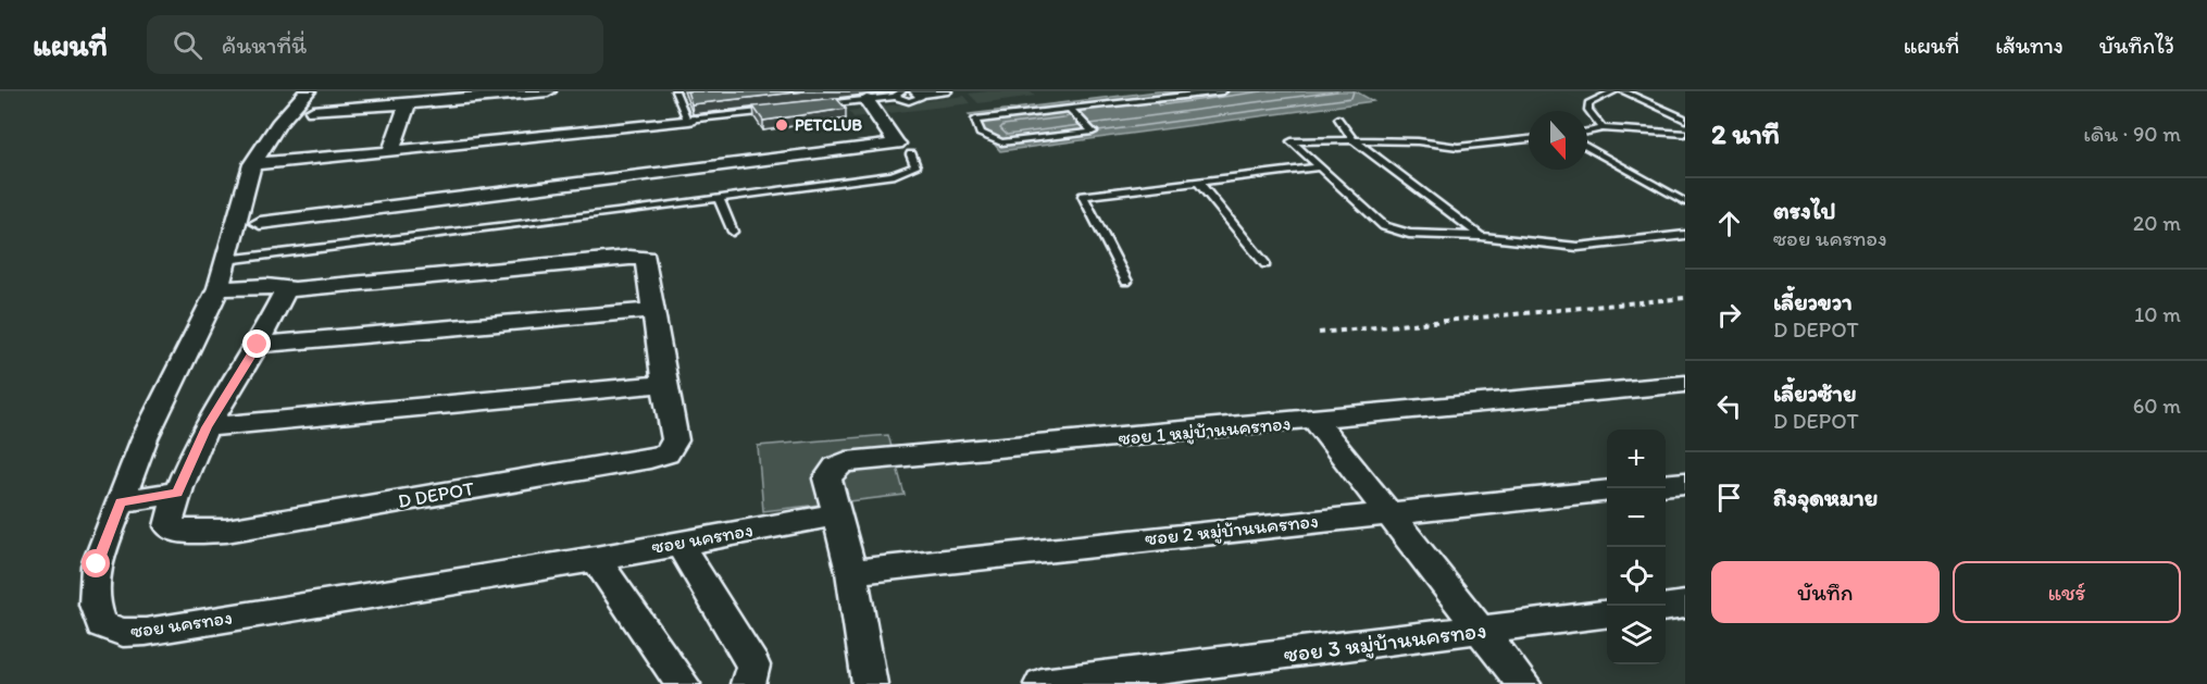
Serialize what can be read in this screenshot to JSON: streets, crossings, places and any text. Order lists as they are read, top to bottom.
{
  "streets": {
    "street": [
      "ซอย 1 หมู่บ้านนครทอง",
      "D DEPOT",
      "ซอย 2 หมู่บ้านนครทอง",
      "ซอย นครทอง",
      "ซอย 3 หมู่บ้านนครทอง"
    ]
  },
  "crossings": [
    ["ซอย 1 หมู่บ้านนครทอง", "ซอย 2 หมู่บ้านนครทอง"],
    ["ซอย 1 หมู่บ้านนครทอง", "ซอย นครทอง"],
    ["D DEPOT", "ซอย นครทอง"]
  ],
  "places": ["PETCLUB"],
  "north": "bottom",
  "page": {
    "header": "แผนที่",
    "search": "ค้นหาที่นี่",
    "nav": ["แผนที่", "เส้นทาง", "บันทึกไว้"],
    "heading": ["2 นาที", "เดิน · 90 m"],
    "list": [
      ["ตรงไป", "ซอย นครทอง", "20 m"],
      ["เลี้ยวขวา", "D DEPOT", "10 m"],
      ["เลี้ยวซ้าย", "D DEPOT", "60 m"],
      "ถึงจุดหมาย"
    ],
    "map_buttons": ["+", "−"],
    "buttons": ["บันทึก", "แชร์"]
  }
}
